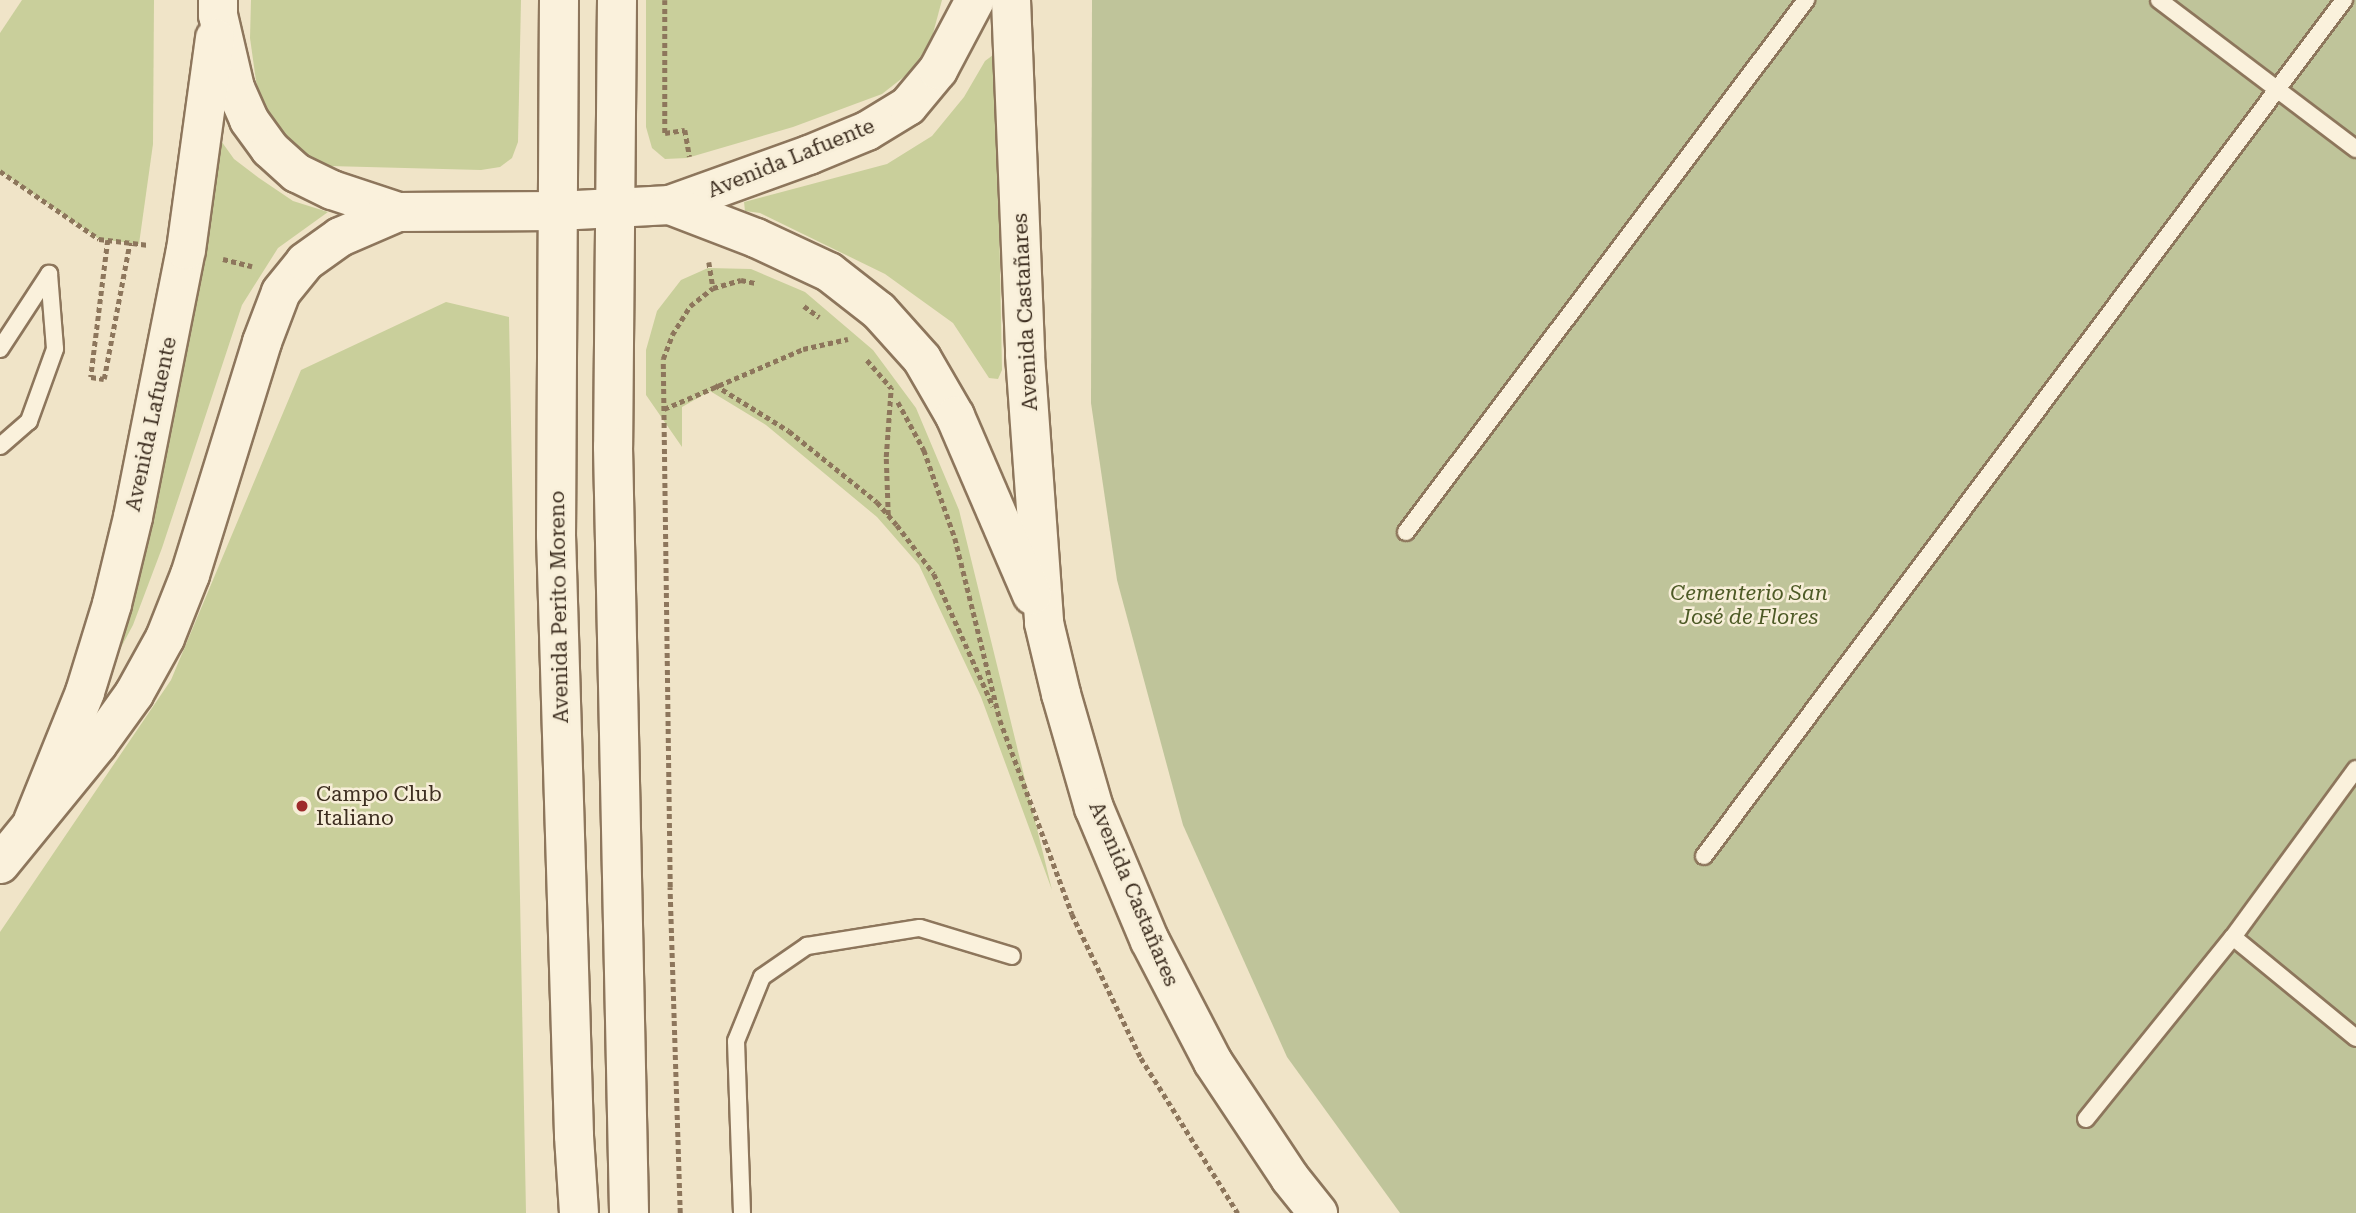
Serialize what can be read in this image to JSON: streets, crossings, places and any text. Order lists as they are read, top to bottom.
{
  "streets": {
    "main road": ["Avenida Lafuente", "Avenida Castañares", "Avenida Perito Moreno"]
  },
  "crossings": [
    ["Avenida Lafuente", "Avenida Castañares"]
  ],
  "parks": ["Cementerio San José de Flores"],
  "places": ["Campo Club Italiano"]
}
